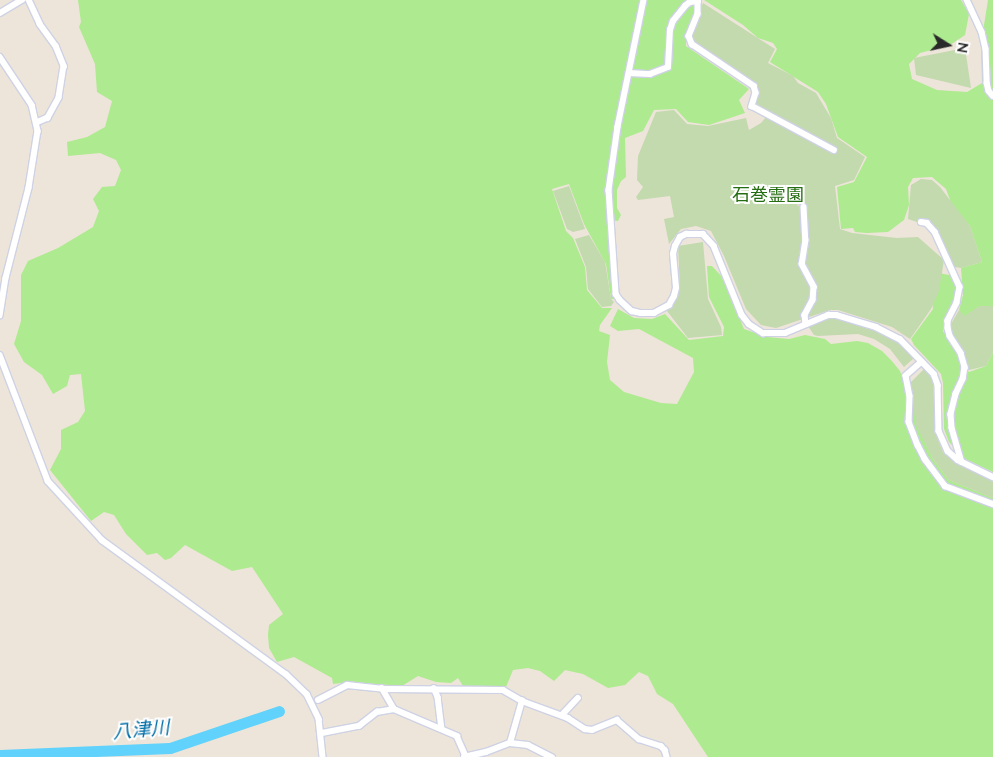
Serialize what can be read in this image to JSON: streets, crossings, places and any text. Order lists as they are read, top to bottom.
{
  "water": ["八津川"],
  "parks": ["石巻霊園"],
  "north": "right"
}
